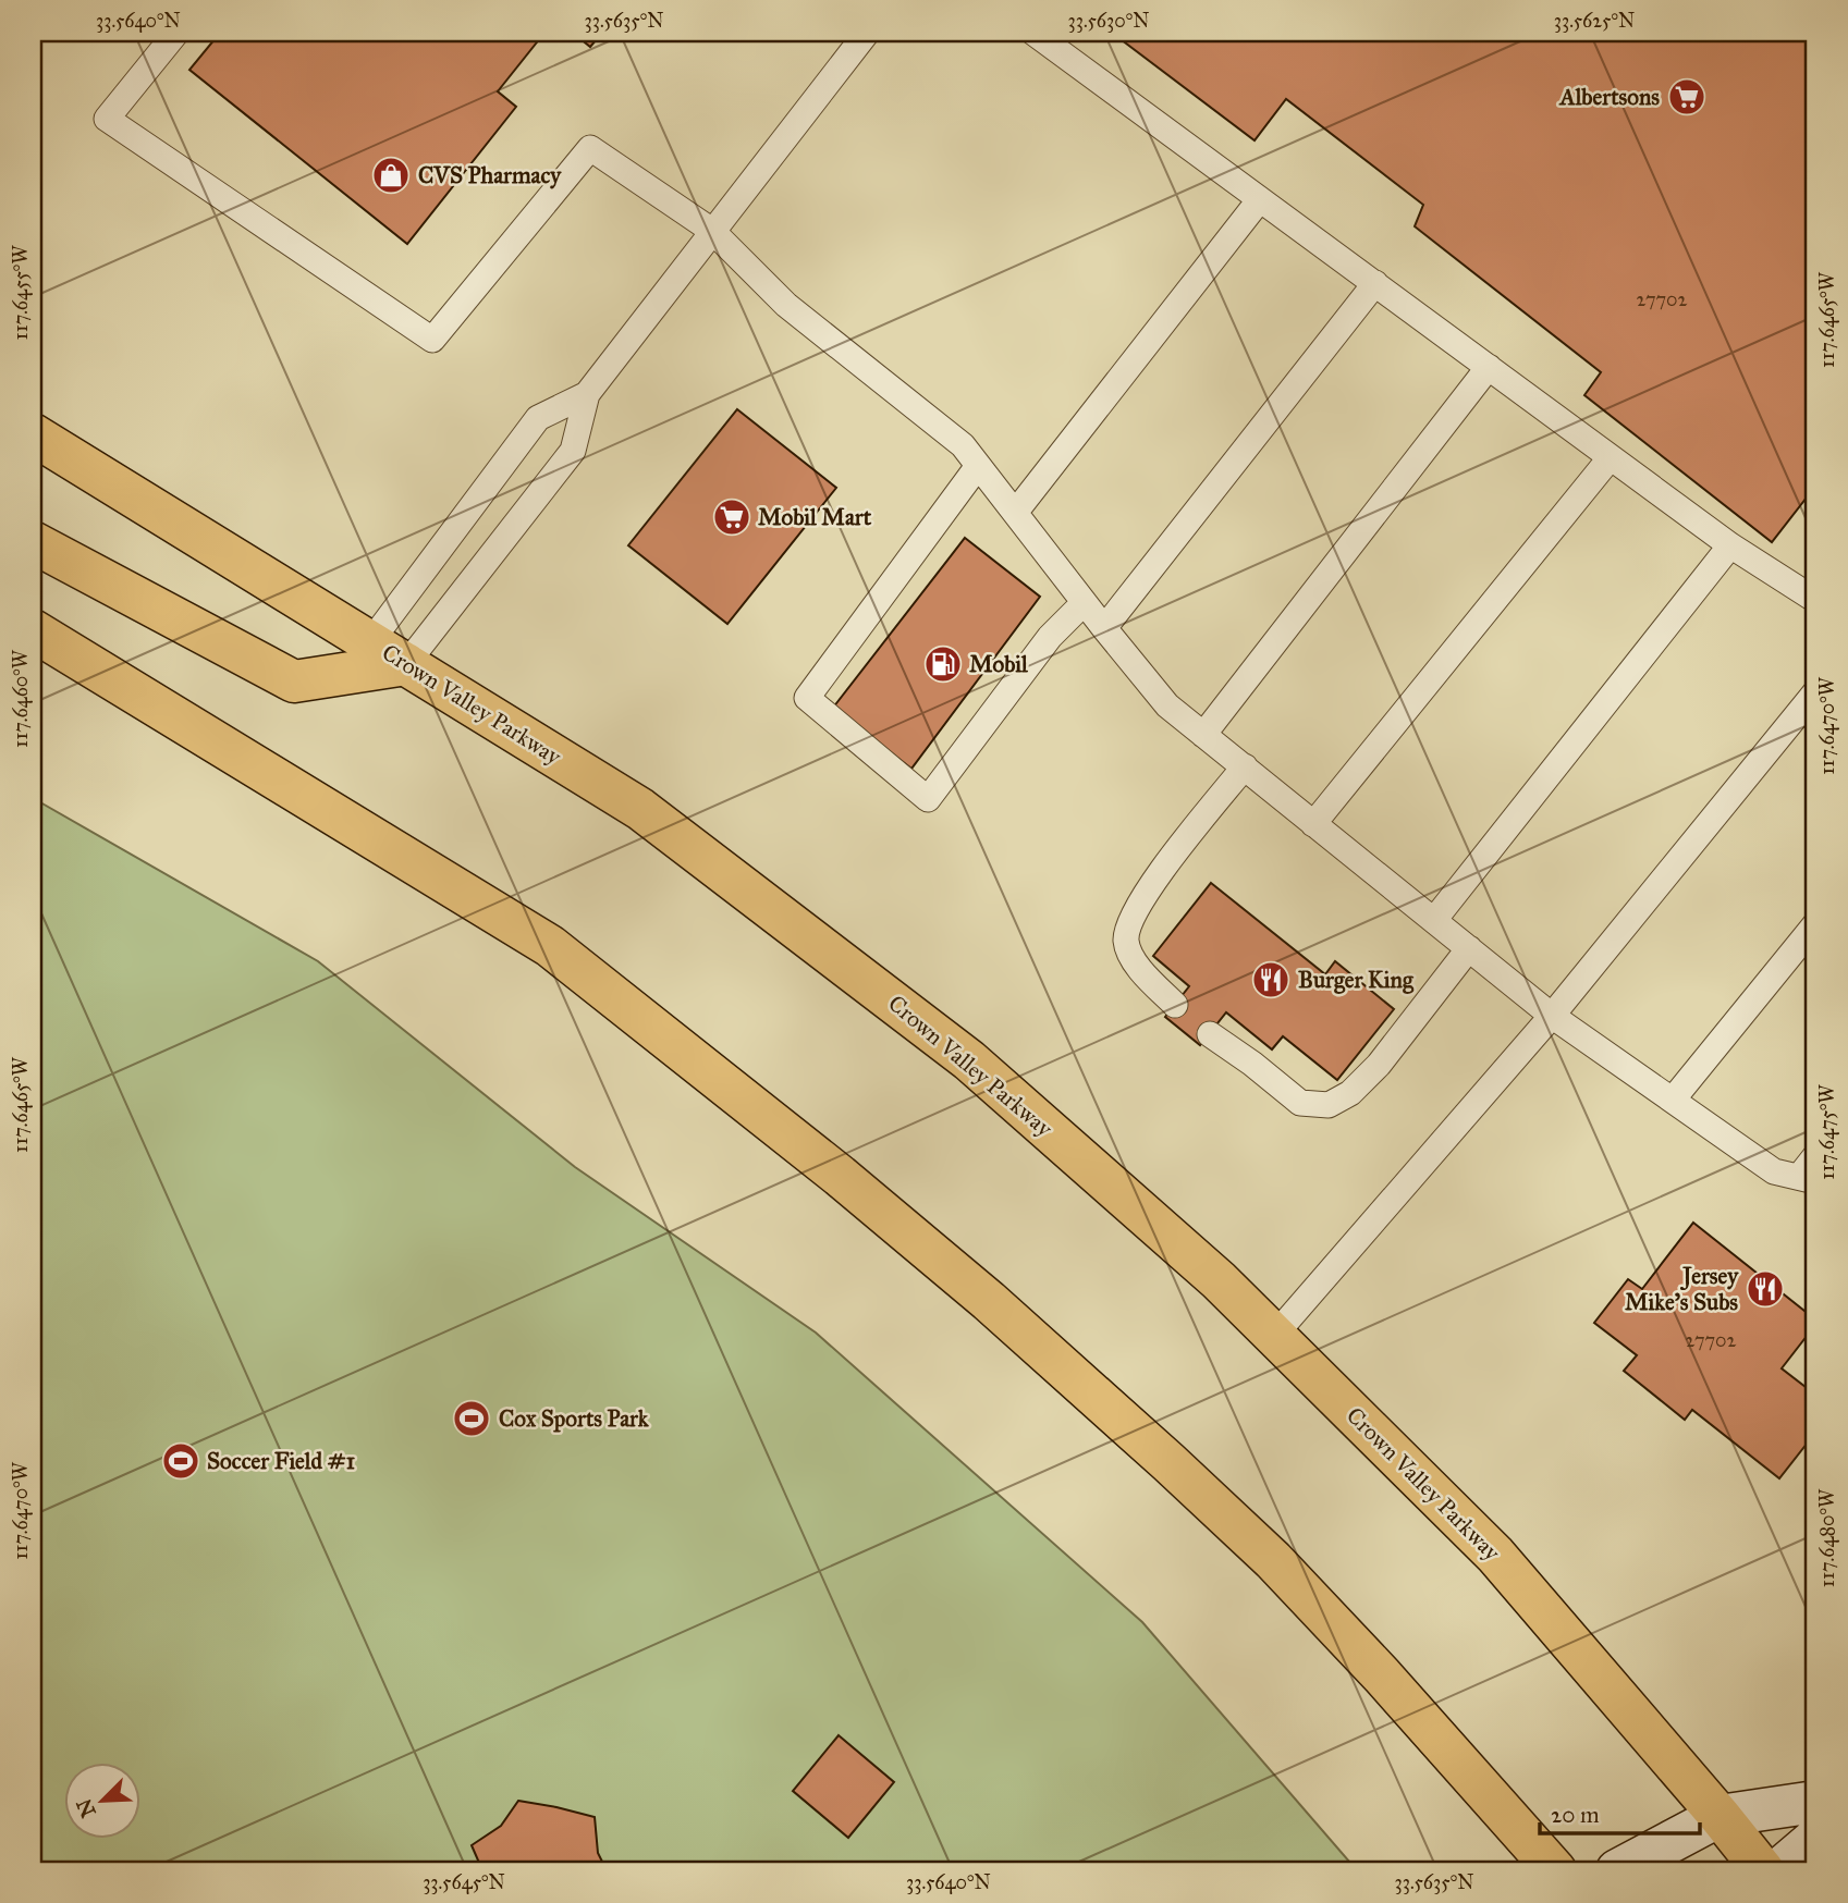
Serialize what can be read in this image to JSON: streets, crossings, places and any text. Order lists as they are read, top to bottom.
{
  "streets": {
    "main road": ["Crown Valley Parkway"]
  },
  "places": {
    "supermarket": ["Albertsons", "Mobil Mart"],
    "shop": ["CVS Pharmacy"],
    "fuel station": ["Mobil"],
    "restaurant": ["Burger King", "Jersey Mike's Subs"],
    "sports": ["Cox Sports Park", "Soccer Field #1"]
  },
  "house_numbers": ["27702", "27702"],
  "scale_bar": "20 m",
  "north": "bottom left",
  "coordinates": [
    "33.5640°N",
    "33.5635°N",
    "33.5630°N",
    "33.5625°N",
    "117.6455°W",
    "117.6465°W",
    "117.6460°W",
    "117.6470°W",
    "117.6475°W",
    "117.6480°W",
    "33.5645°N"
  ]
}
